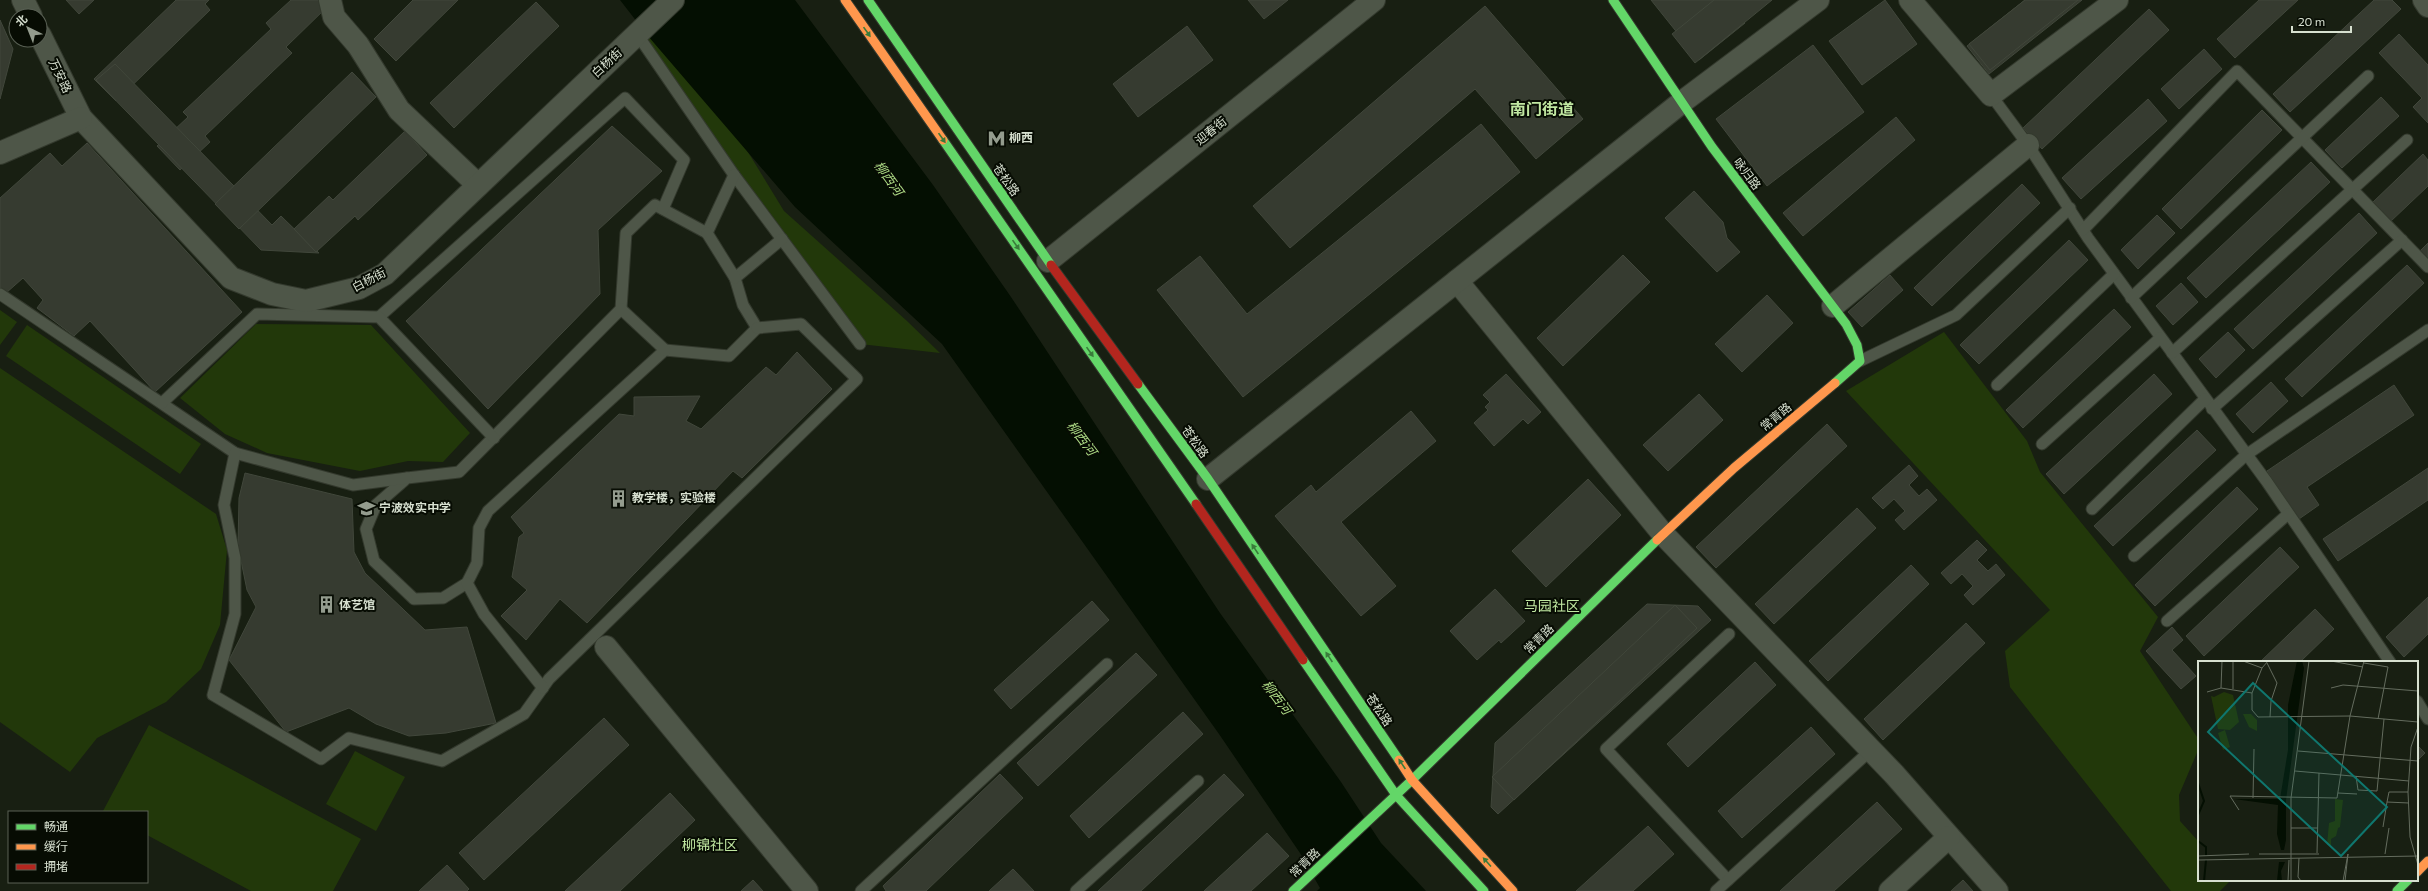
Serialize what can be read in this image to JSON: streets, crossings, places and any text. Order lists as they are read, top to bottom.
{
  "streets": {
    "main road": ["咏归路", "苍松路", "常青路"],
    "street": ["白杨街", "万安路", "迎春街"]
  },
  "crossings": [
    ["白杨街", "万安路"],
    ["迎春街", "苍松路"],
    ["咏归路", "常青路"],
    ["苍松路", "常青路"]
  ],
  "districts": ["南门街道", "马园社区", "柳锦社区"],
  "water": ["柳西河"],
  "places": {
    "metro station": ["柳西"],
    "building": ["教学楼，实验楼", "体艺馆"],
    "school or university": ["宁波效实中学"]
  },
  "legend": ["畅通", "缓行", "拥堵"],
  "scale_bar": "20 m",
  "north": "top left"
}
